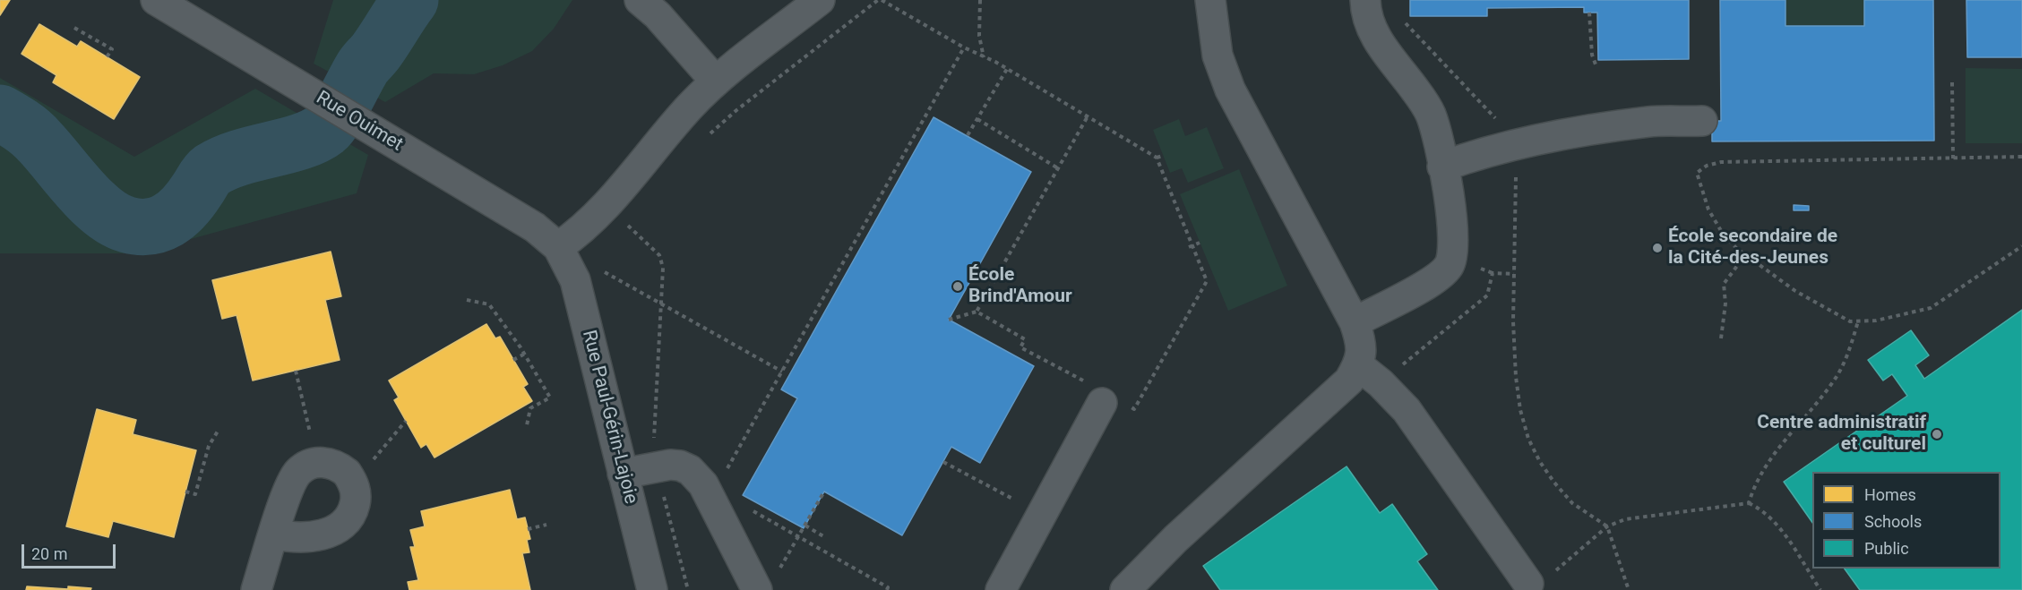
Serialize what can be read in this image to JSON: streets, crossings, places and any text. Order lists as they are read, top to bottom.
{
  "streets": {
    "street": ["Rue Ouimet", "Rue Paul-Gérin-Lajoie"]
  },
  "crossings": [
    ["Rue Ouimet", "Rue Paul-Gérin-Lajoie"]
  ],
  "places": ["École secondaire de la Cité-des-Jeunes", "École Brind'Amour", "Centre administratif et culturel"],
  "legend": ["Homes", "Schools", "Public"],
  "scale_bar": "20 m"
}
